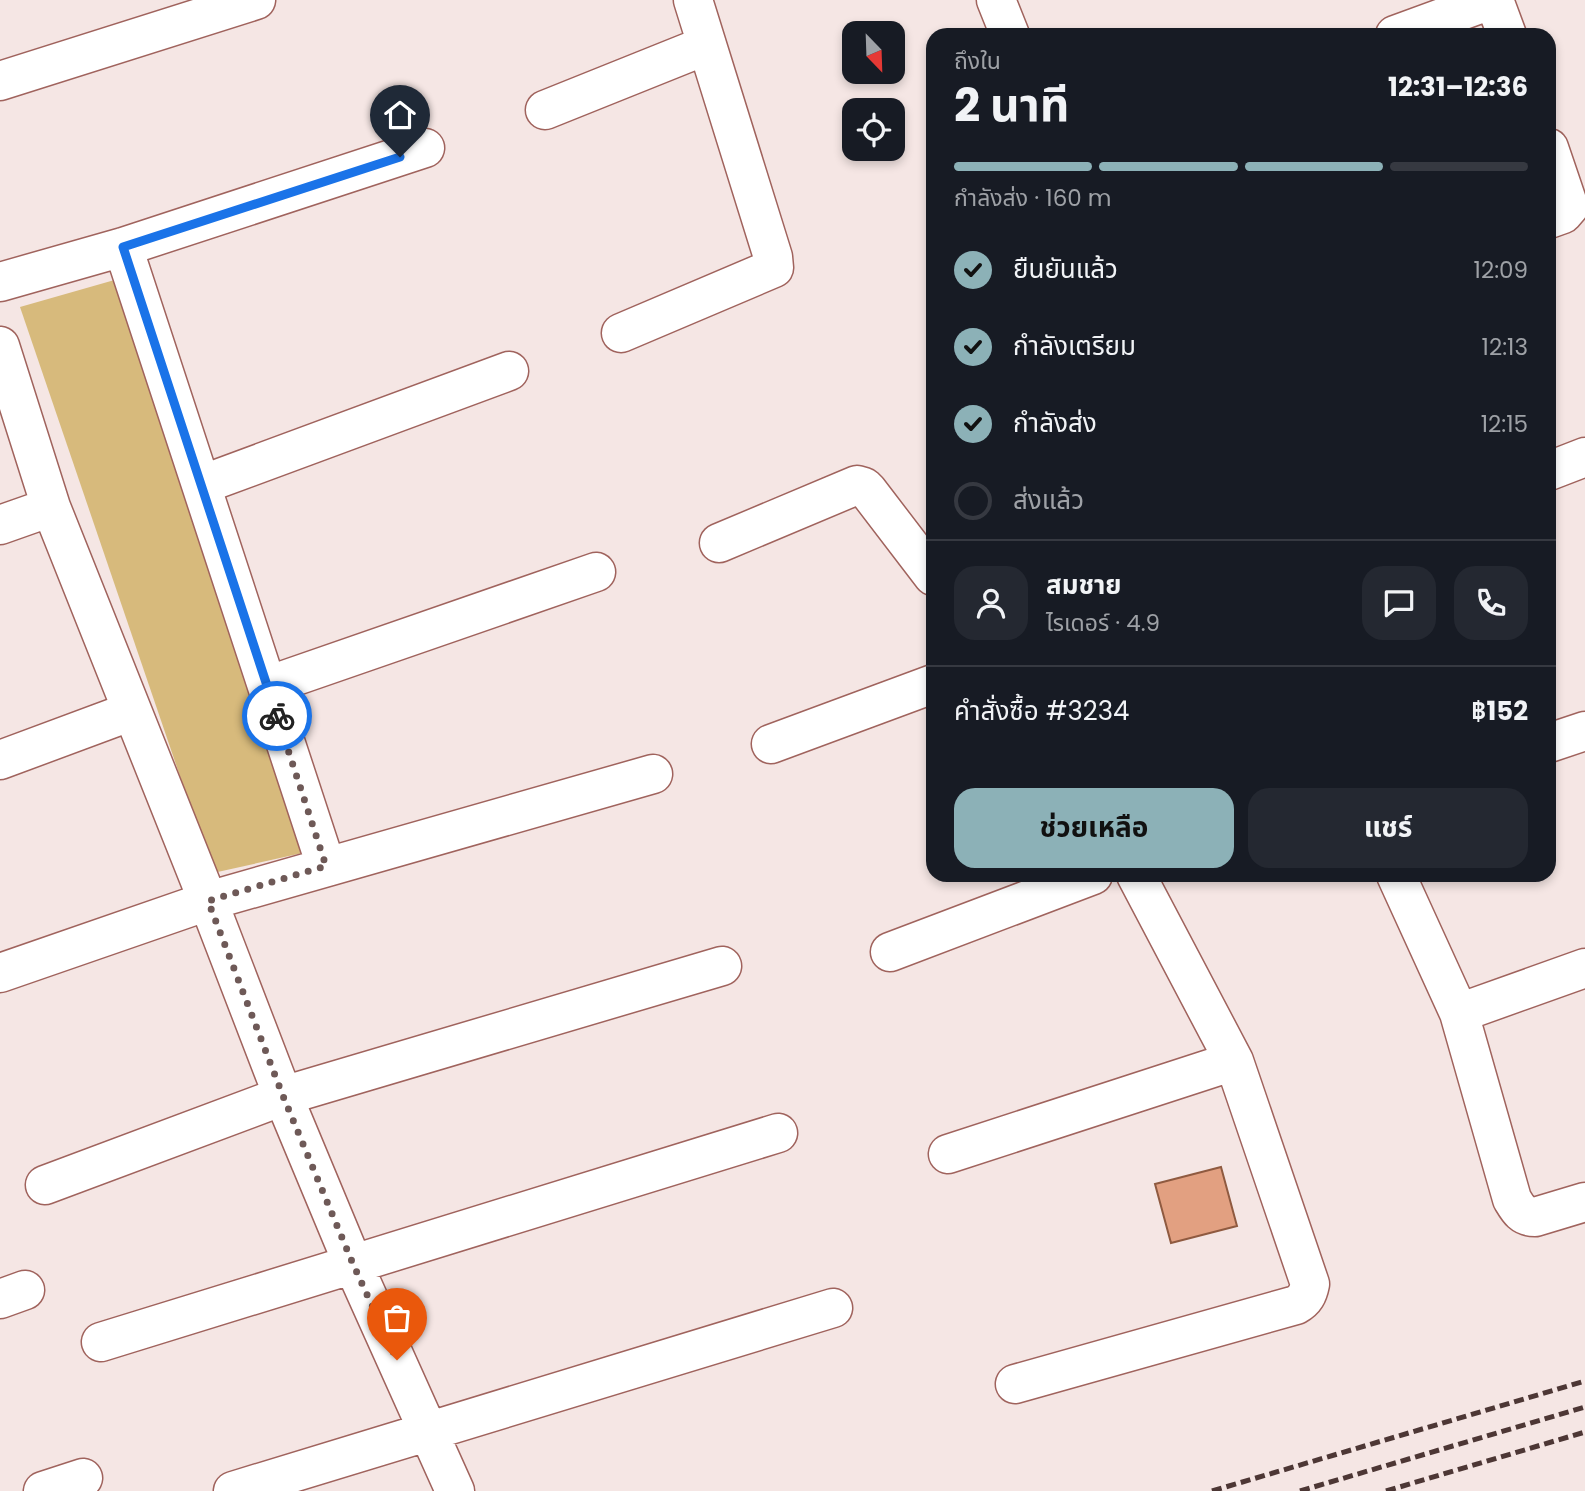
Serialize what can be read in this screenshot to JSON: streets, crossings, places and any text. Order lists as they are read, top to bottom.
{
  "north": "bottom right",
  "page": {
    "heading": ["2 นาที", "ถึงใน", "12:31–12:36"],
    "panel": [
      "สมชาย",
      "ไรเดอร์ · 4.9",
      "คำสั่งซื้อ #3234",
      "฿152"
    ],
    "bar": "กำลังส่ง · 160 m",
    "list": [
      ["ยืนยันแล้ว", "12:09"],
      ["กำลังเตรียม", "12:13"],
      ["กำลังส่ง", "12:15"],
      "ส่งแล้ว"
    ],
    "buttons": ["ช่วยเหลือ", "แชร์"]
  }
}
